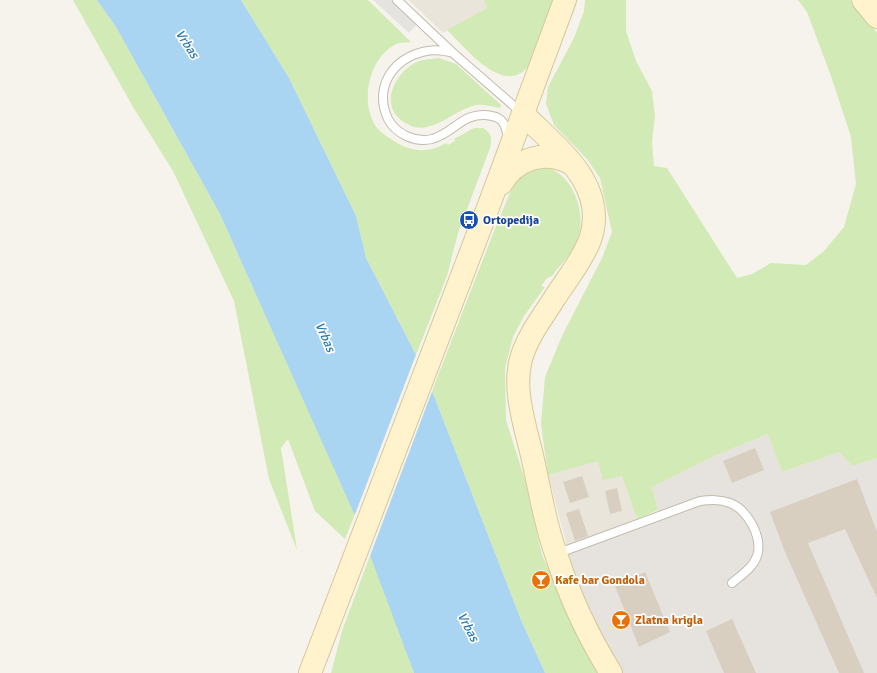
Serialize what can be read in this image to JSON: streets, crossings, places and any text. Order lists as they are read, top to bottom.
{
  "water": ["Vrbas"],
  "places": {
    "bus stop": ["Ortopedija"],
    "bar": ["Kafe bar Gondola", "Zlatna krigla"]
  }
}
